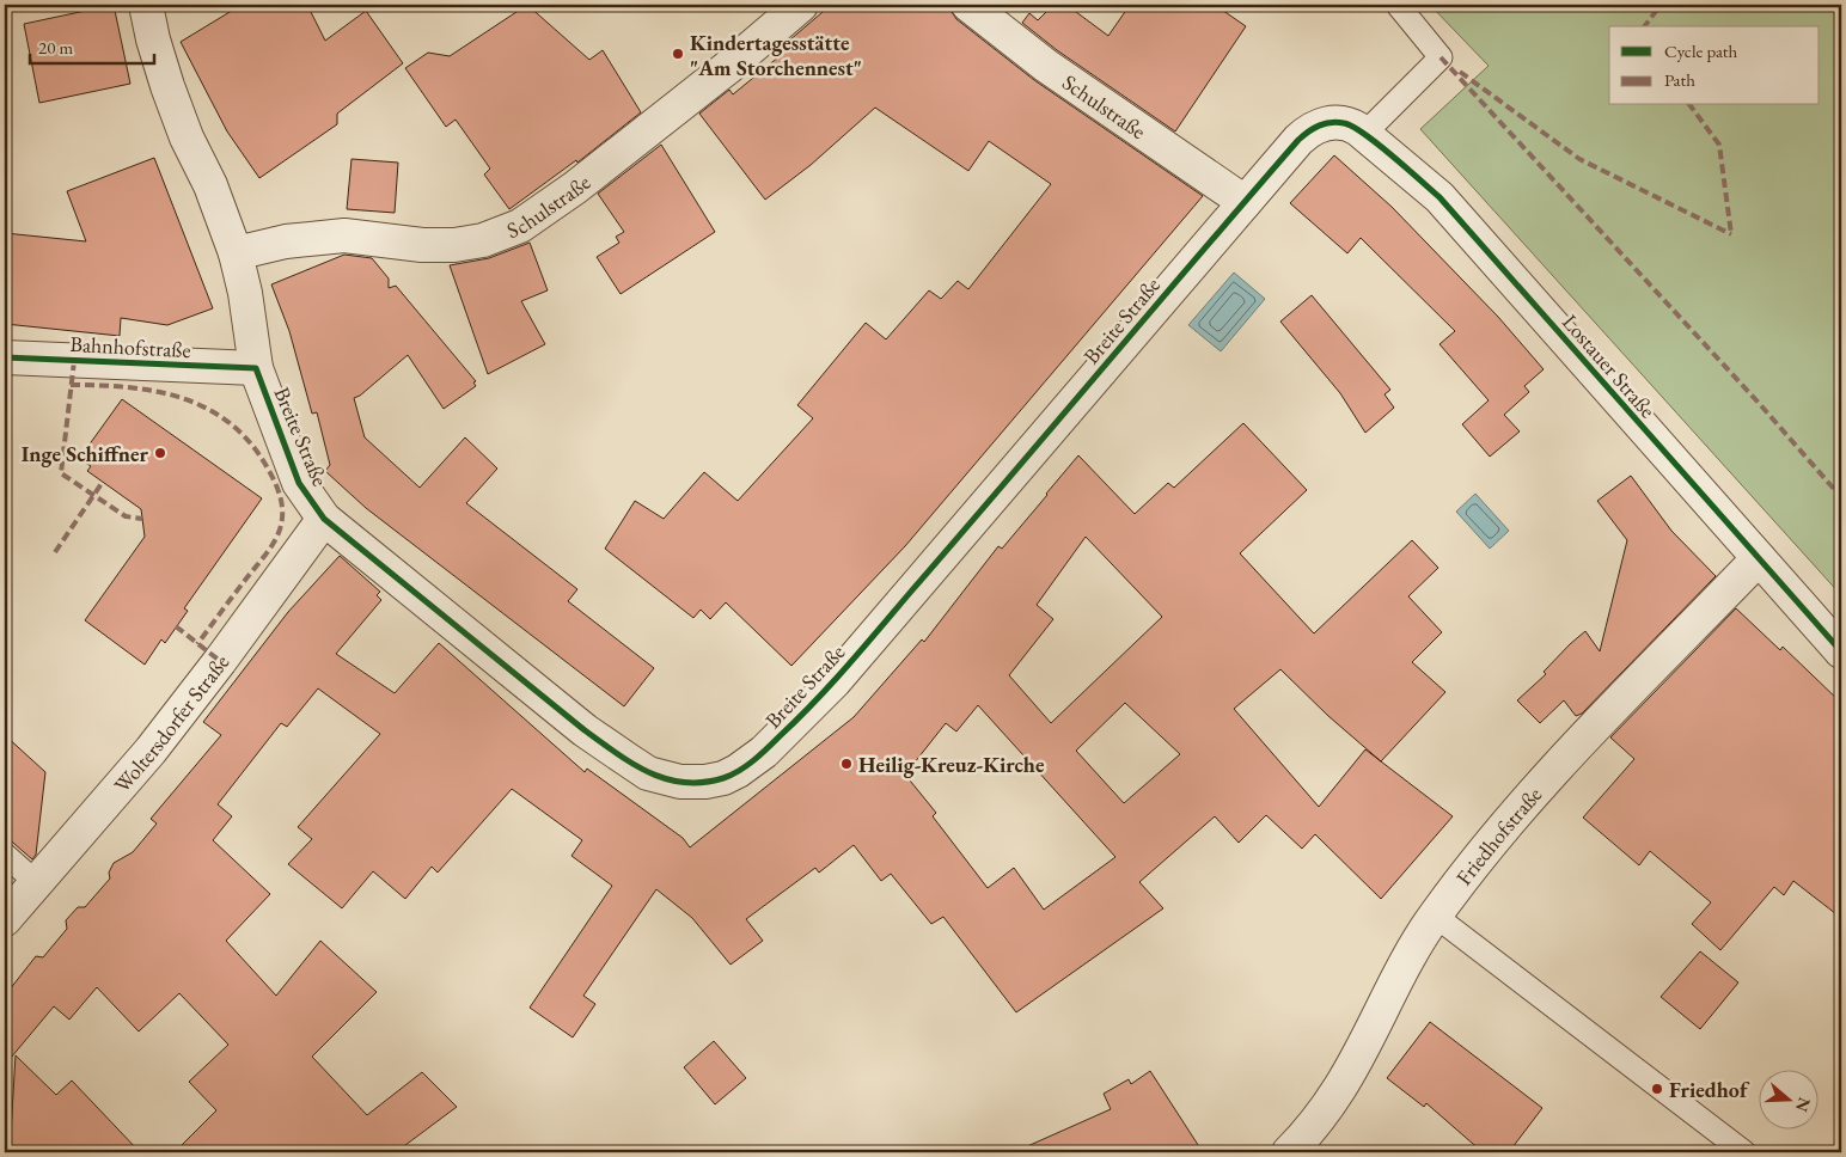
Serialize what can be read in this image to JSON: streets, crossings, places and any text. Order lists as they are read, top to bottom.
{
  "streets": {
    "street": [
      "Schulstraße",
      "Breite Straße",
      "Bahnhofstraße",
      "Lostauer Straße",
      "Woltersdorfer Straße",
      "Friedhofstraße"
    ]
  },
  "crossings": [
    ["Schulstraße", "Breite Straße"],
    ["Breite Straße", "Bahnhofstraße"],
    ["Breite Straße", "Lostauer Straße"],
    ["Breite Straße", "Woltersdorfer Straße"],
    ["Lostauer Straße", "Friedhofstraße"]
  ],
  "places": [
    "Kindertagesstätte \"Am Storchennest\"",
    "Inge Schiffner",
    "Heilig-Kreuz-Kirche",
    "Friedhof"
  ],
  "legend": ["Cycle path", "Path"],
  "scale_bar": "20 m",
  "north": "right"
}
